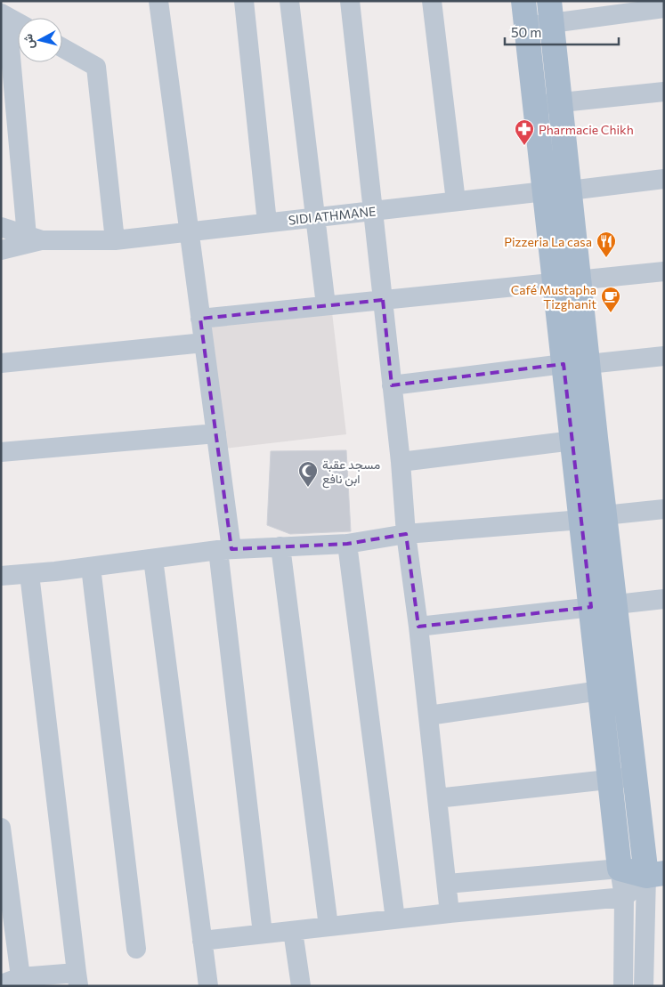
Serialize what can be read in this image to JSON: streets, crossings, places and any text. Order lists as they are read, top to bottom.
{
  "streets": {
    "street": ["SIDI ATHMANE"]
  },
  "places": {
    "pharmacy": ["Pharmacie Chikh"],
    "restaurant": ["Pizzeria La casa"],
    "cafe": ["Café Mustapha Tizghanit"],
    "mosque": ["مسجد عقبة ابن نافع"]
  },
  "scale_bar": "50 m",
  "north": "left"
}
